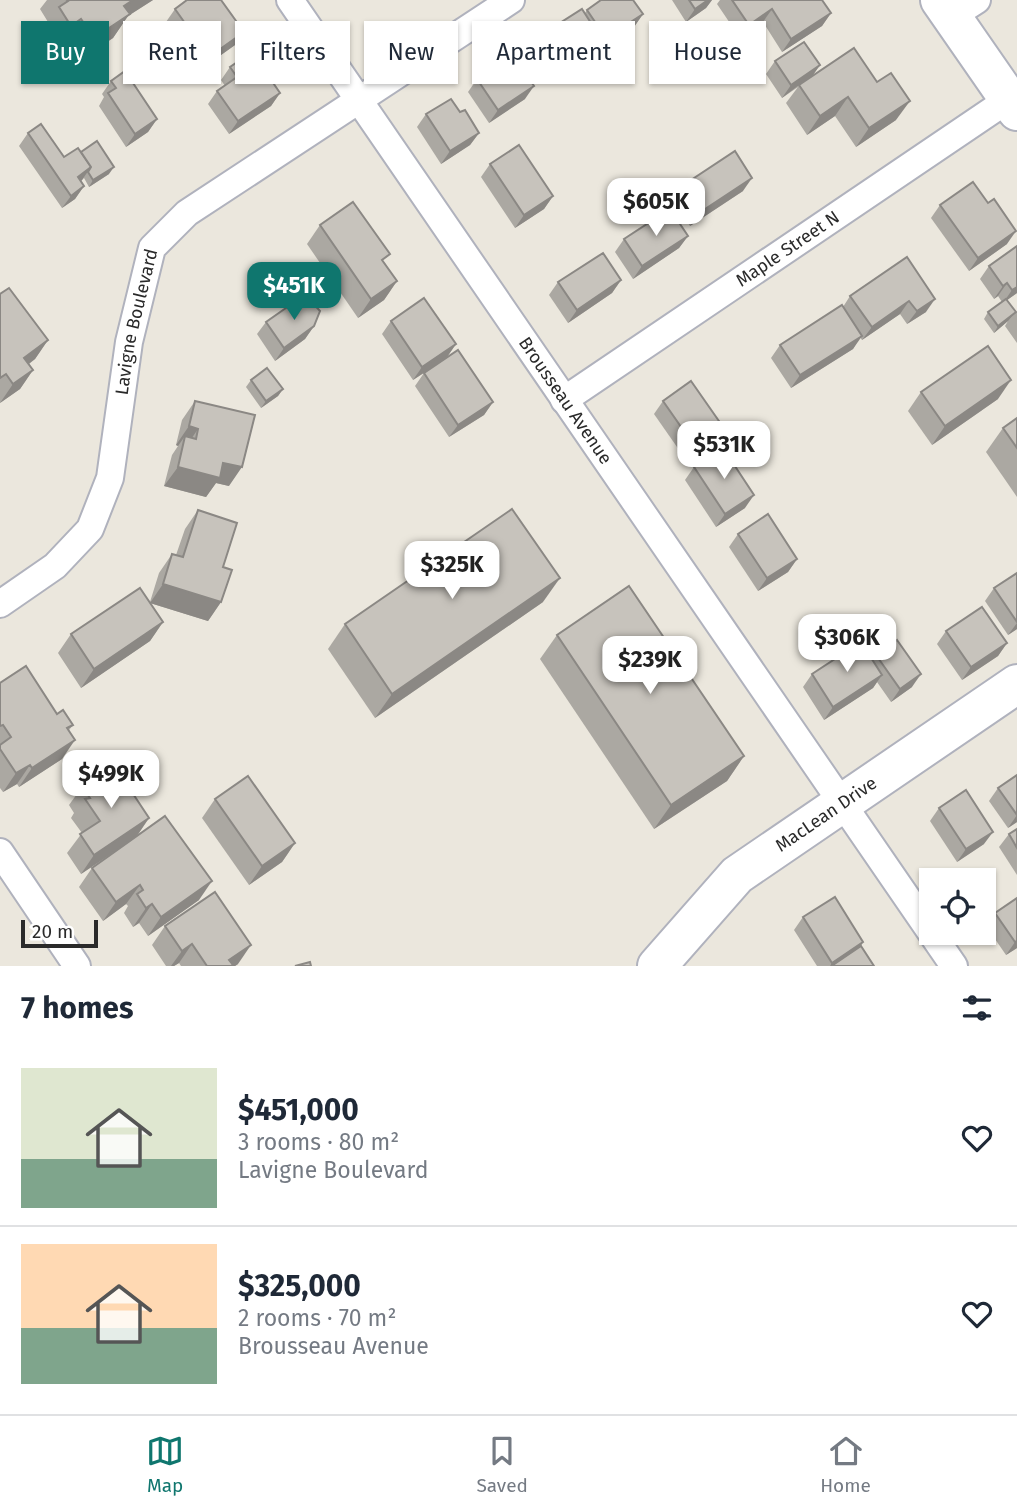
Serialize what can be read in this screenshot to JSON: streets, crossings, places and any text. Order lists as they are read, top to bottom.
{
  "streets": {
    "street": [
      "Maple Street N",
      "Lavigne Boulevard",
      "Brousseau Avenue",
      "MacLean Drive"
    ]
  },
  "crossings": [
    ["Maple Street N", "Brousseau Avenue"],
    ["Lavigne Boulevard", "Brousseau Avenue"],
    ["Brousseau Avenue", "MacLean Drive"]
  ],
  "scale_bar": "20 m",
  "page": {
    "chip": [
      "Buy",
      "Rent",
      "Filters",
      "New",
      "Apartment",
      "House"
    ],
    "price": [
      "$605K",
      "$451K",
      "$531K",
      "$325K",
      "$306K",
      "$239K",
      "$499K"
    ],
    "scale": "20 m",
    "heading": "7 homes",
    "list": [
      {
        "name": "$451,000",
        "note": "3 rooms · 80 m² · Lavigne Boulevard"
      },
      {
        "name": "$325,000",
        "note": "2 rooms · 70 m² · Brousseau Avenue"
      }
    ],
    "tabs": ["Map", "Saved", "Home"]
  }
}
